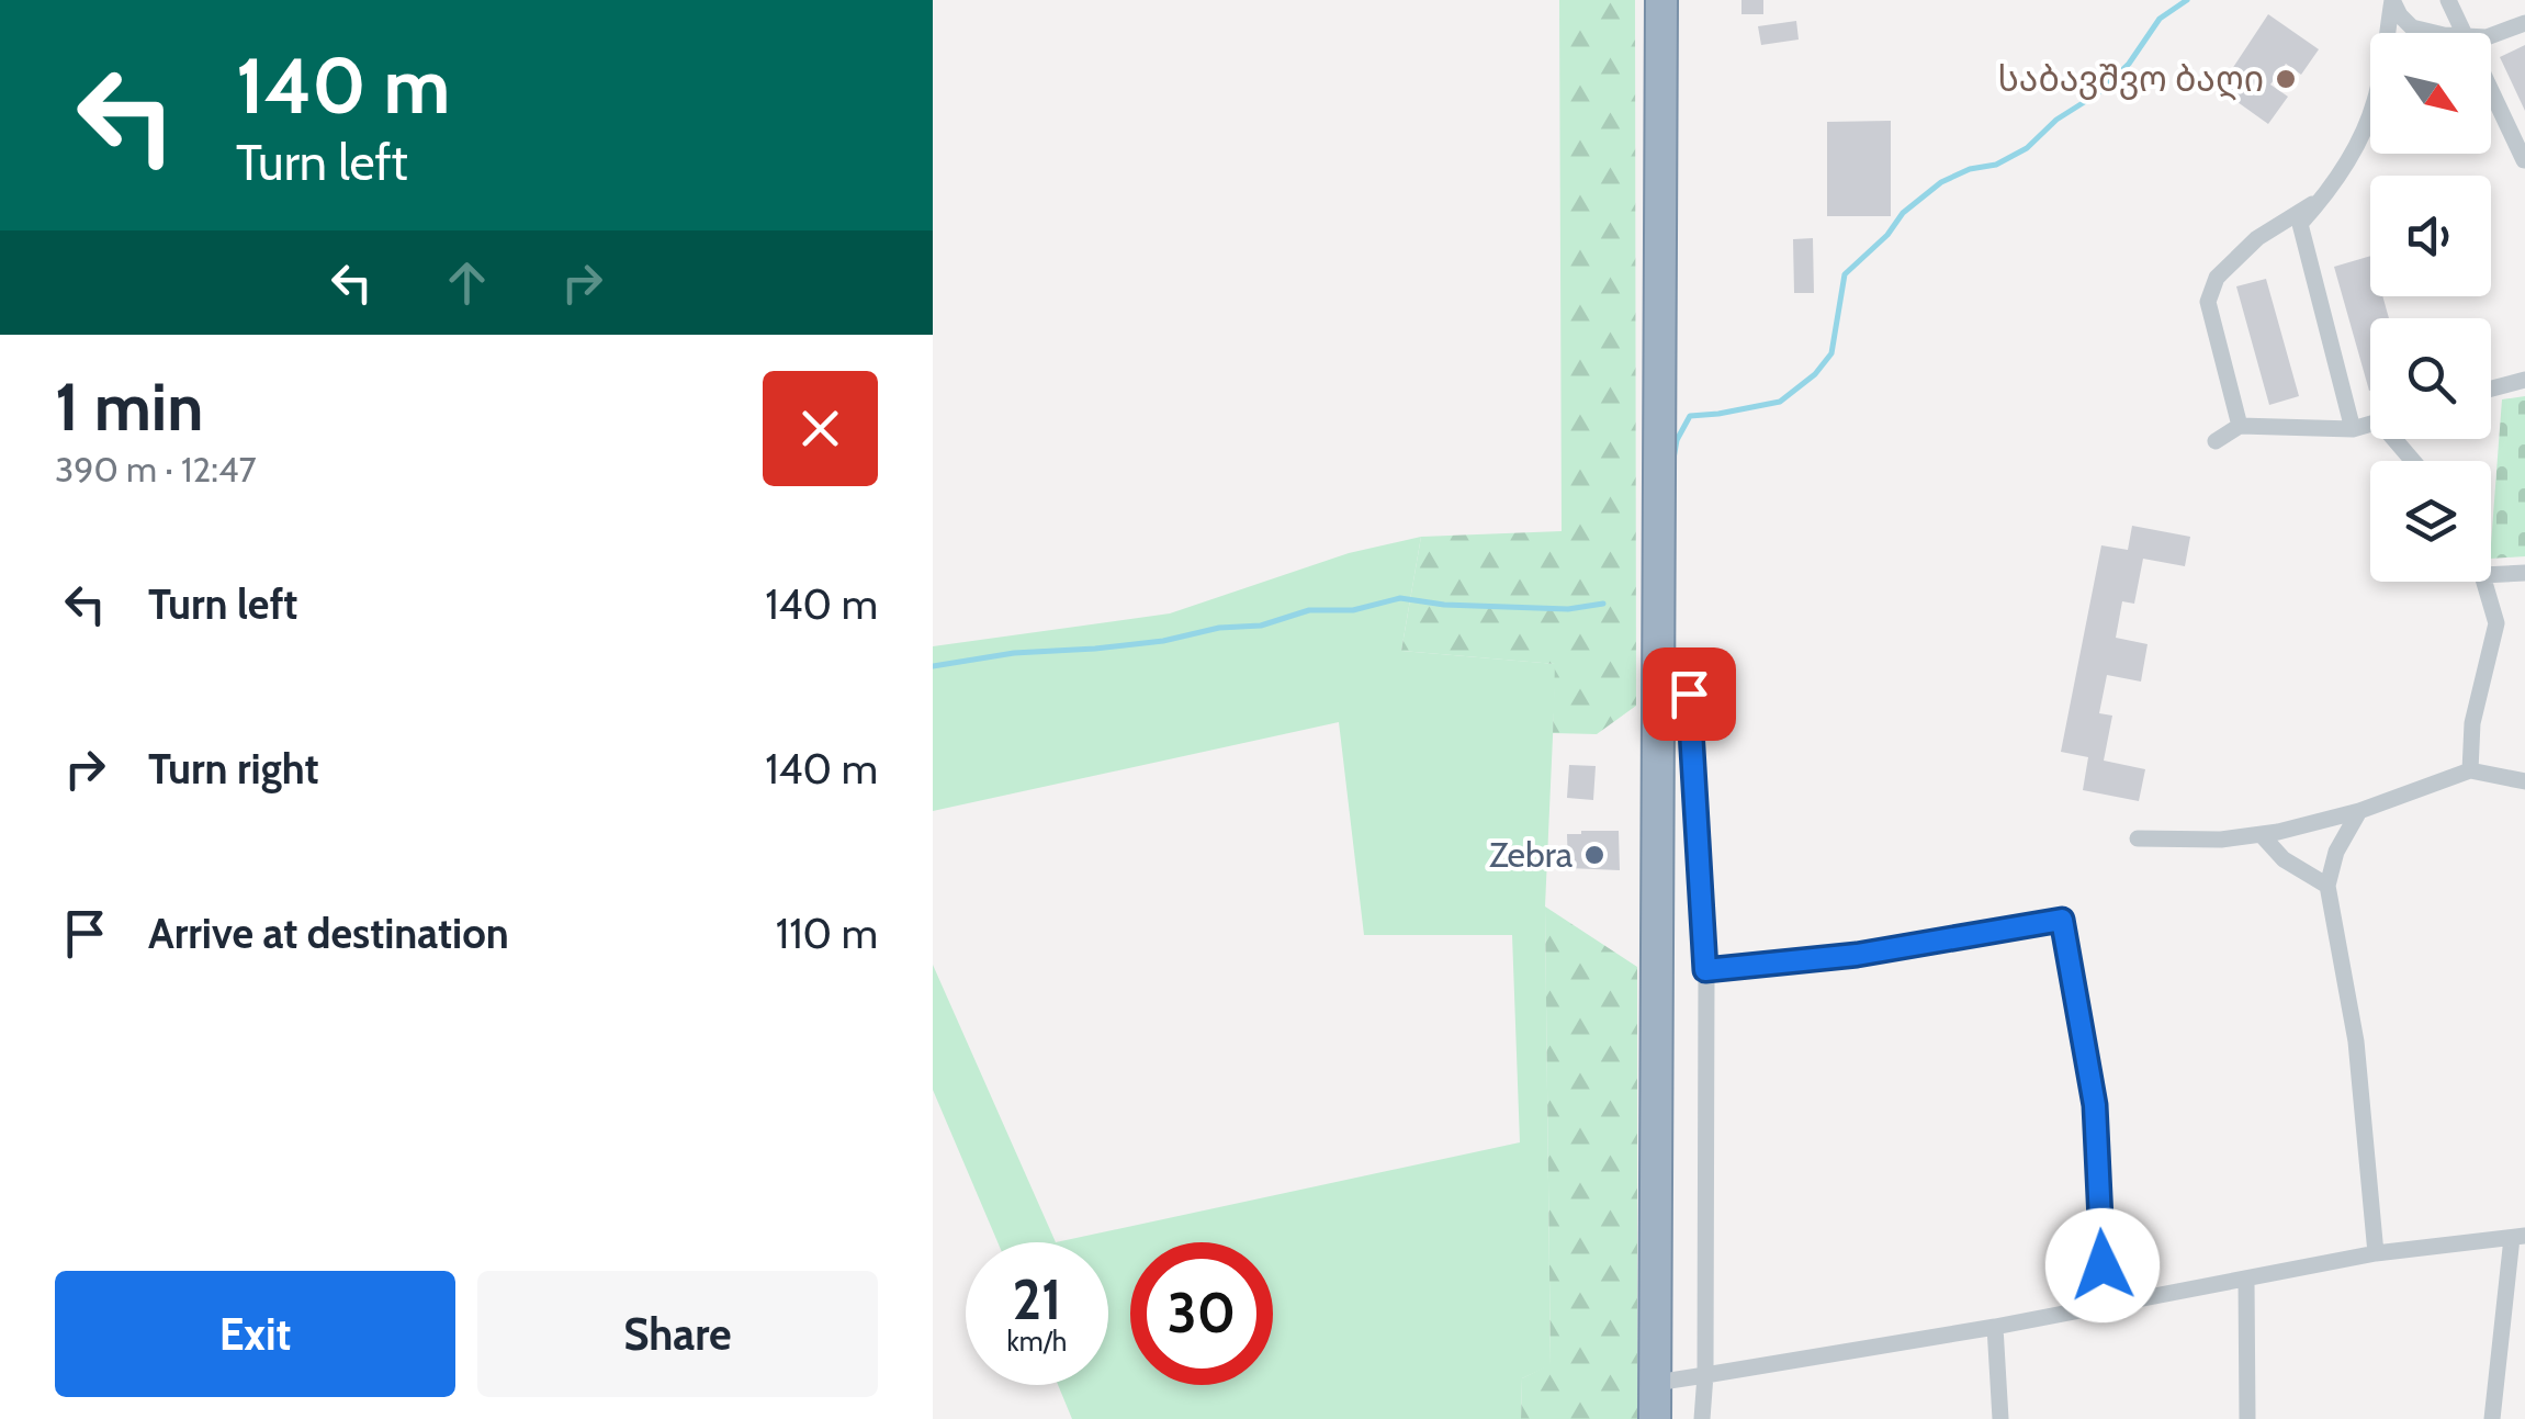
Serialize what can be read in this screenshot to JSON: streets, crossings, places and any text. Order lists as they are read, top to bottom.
{
  "places": ["საბავშვო ბაღი", "Zebra"],
  "north": "bottom right",
  "page": {
    "turn": ["140 m", "Turn left"],
    "heading": ["1 min", "390 m · 12:47"],
    "list": [
      {
        "name": "Turn left",
        "value": "140 m"
      },
      {
        "name": "Turn right",
        "value": "140 m"
      },
      {
        "name": "Arrive at destination",
        "value": "110 m"
      }
    ],
    "speed": "21 km/h",
    "limit": "30",
    "buttons": ["Exit", "Share"]
  }
}
